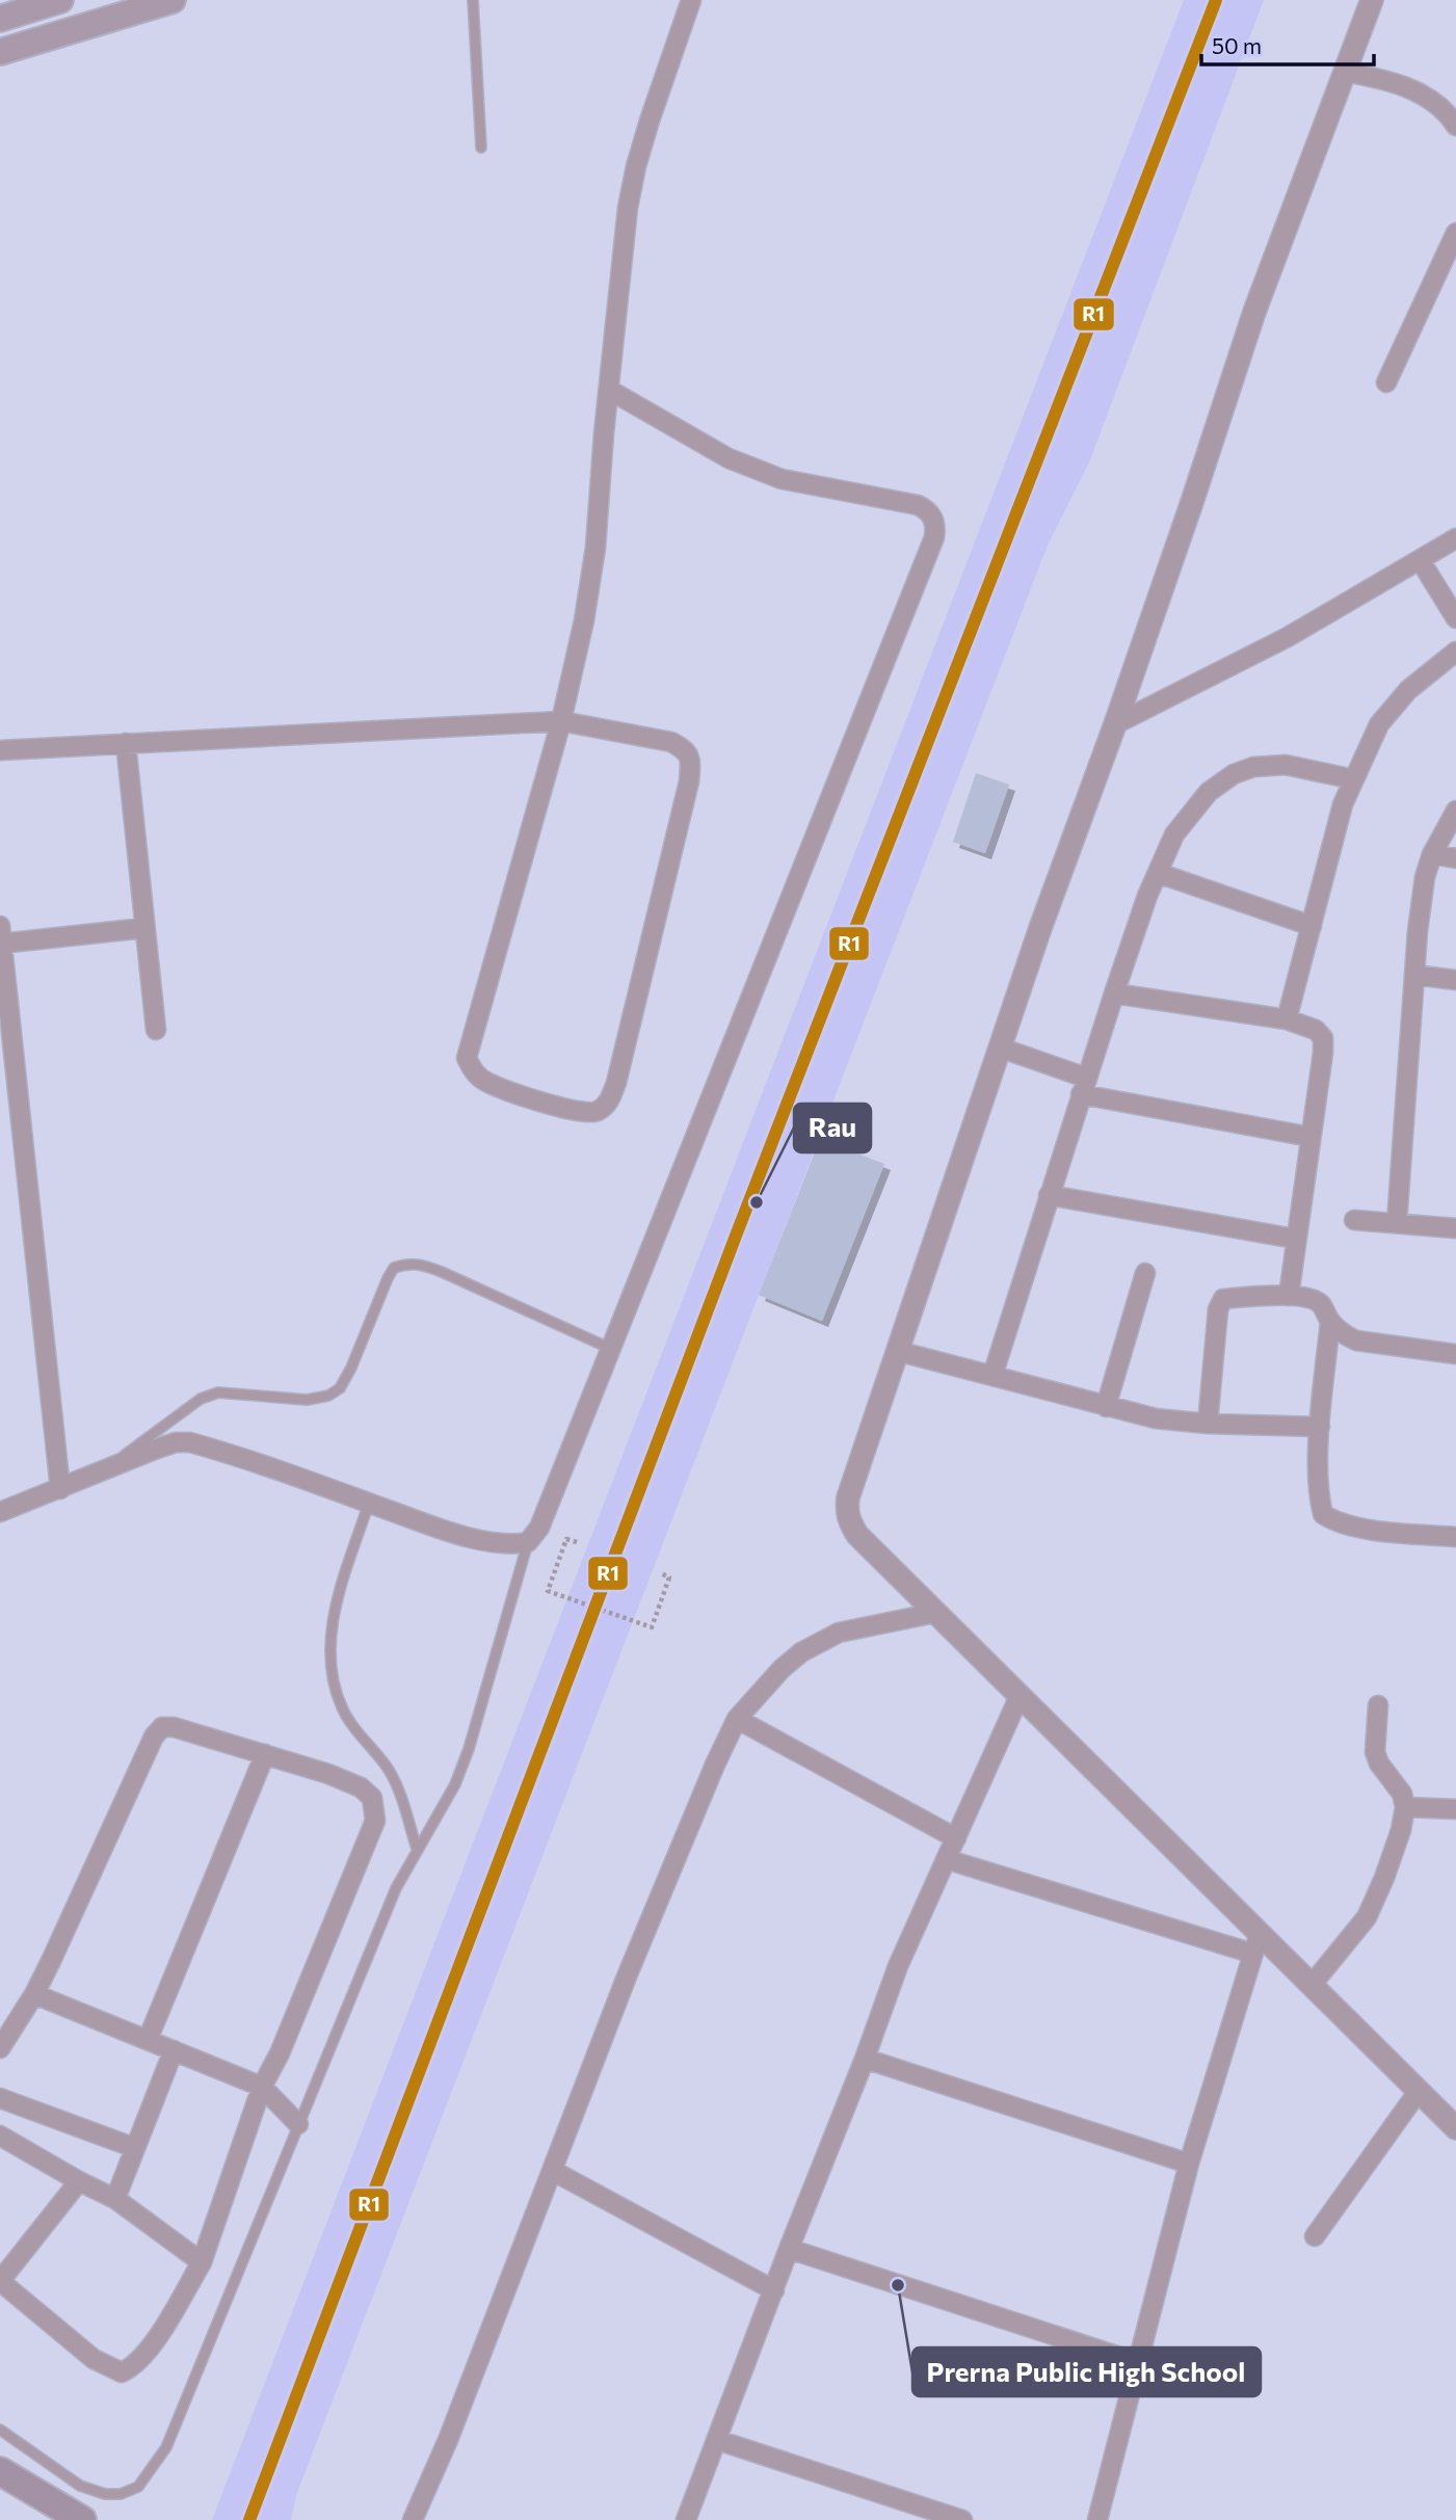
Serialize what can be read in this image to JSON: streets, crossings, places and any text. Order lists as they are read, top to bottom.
{
  "places": ["Rau", "Prerna Public High School"],
  "lines": ["transit line R1"],
  "scale_bar": "50 m"
}
